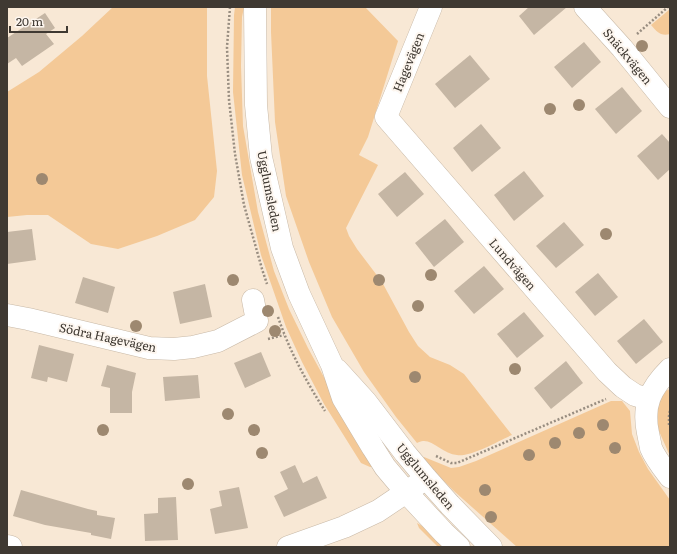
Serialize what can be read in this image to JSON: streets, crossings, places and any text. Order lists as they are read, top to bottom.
{
  "streets": {
    "street": [
      "Snäckvägen",
      "Hagevägen",
      "Ugglumsleden",
      "Lundvägen",
      "Södra Hagevägen"
    ]
  },
  "crossings": [
    ["Hagevägen", "Lundvägen"]
  ],
  "scale_bar": "20 m"
}
